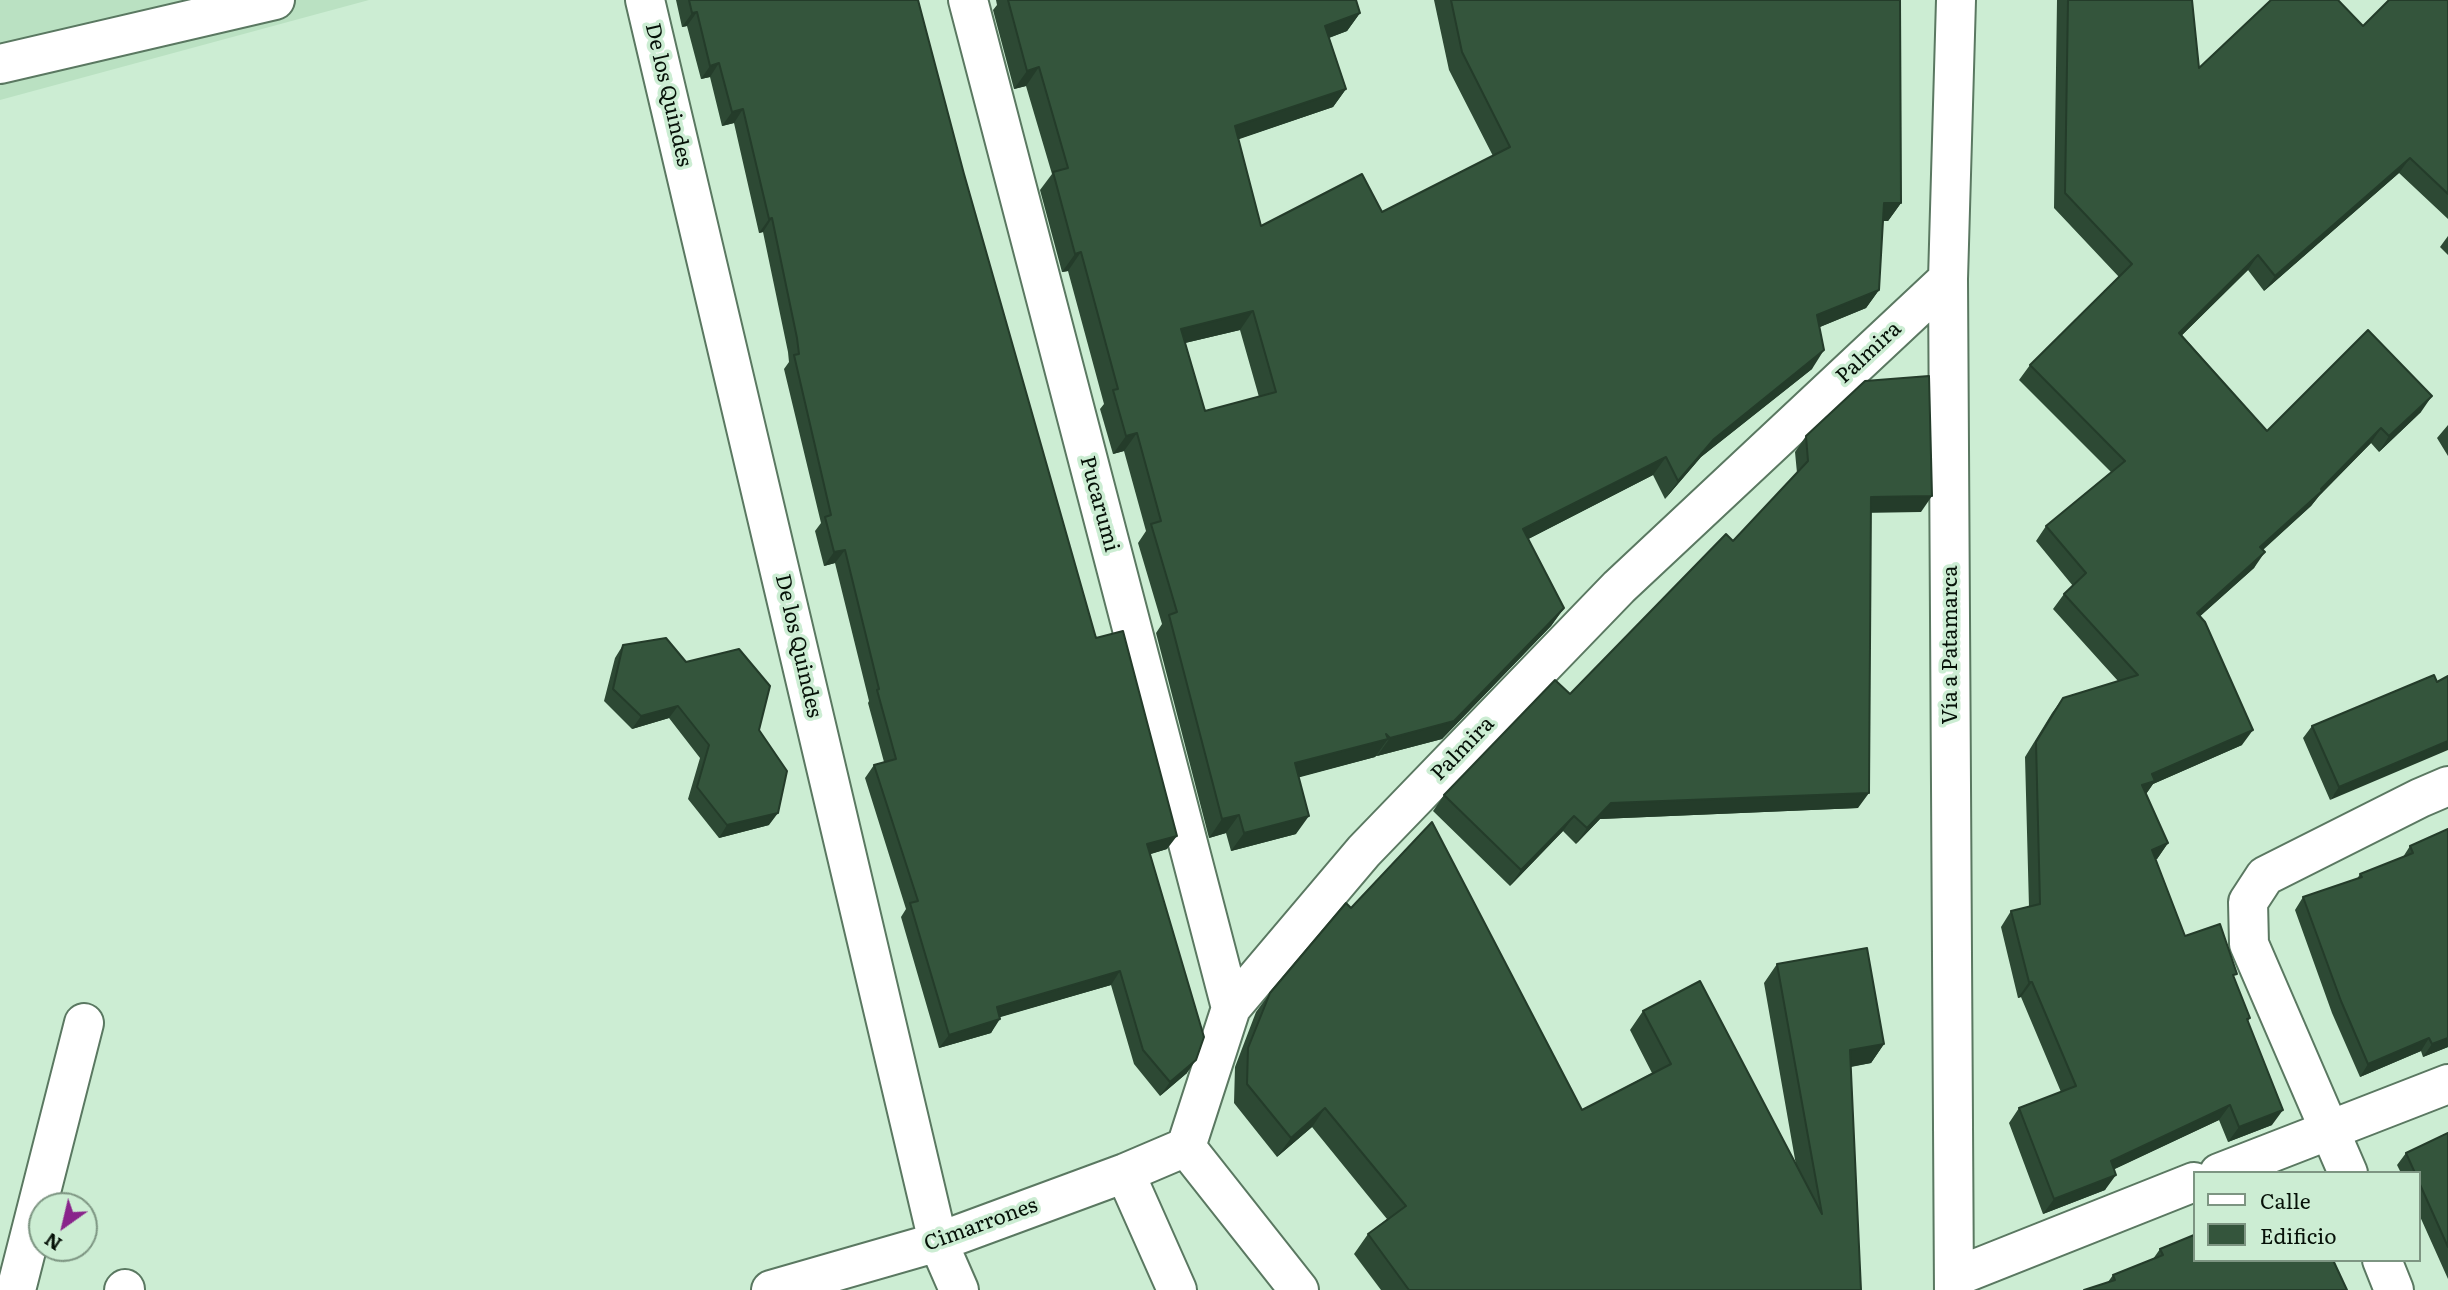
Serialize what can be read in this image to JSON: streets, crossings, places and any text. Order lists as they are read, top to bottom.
{
  "streets": {
    "street": [
      "De los Quindes",
      "Palmira",
      "Pucarumi",
      "Vía a Patamarca",
      "Cimarrones"
    ]
  },
  "crossings": [
    ["De los Quindes", "Cimarrones"],
    ["Palmira", "Pucarumi"],
    ["Palmira", "Vía a Patamarca"],
    ["Palmira", "Cimarrones"]
  ],
  "legend": ["Calle", "Edificio"],
  "north": "bottom left"
}
